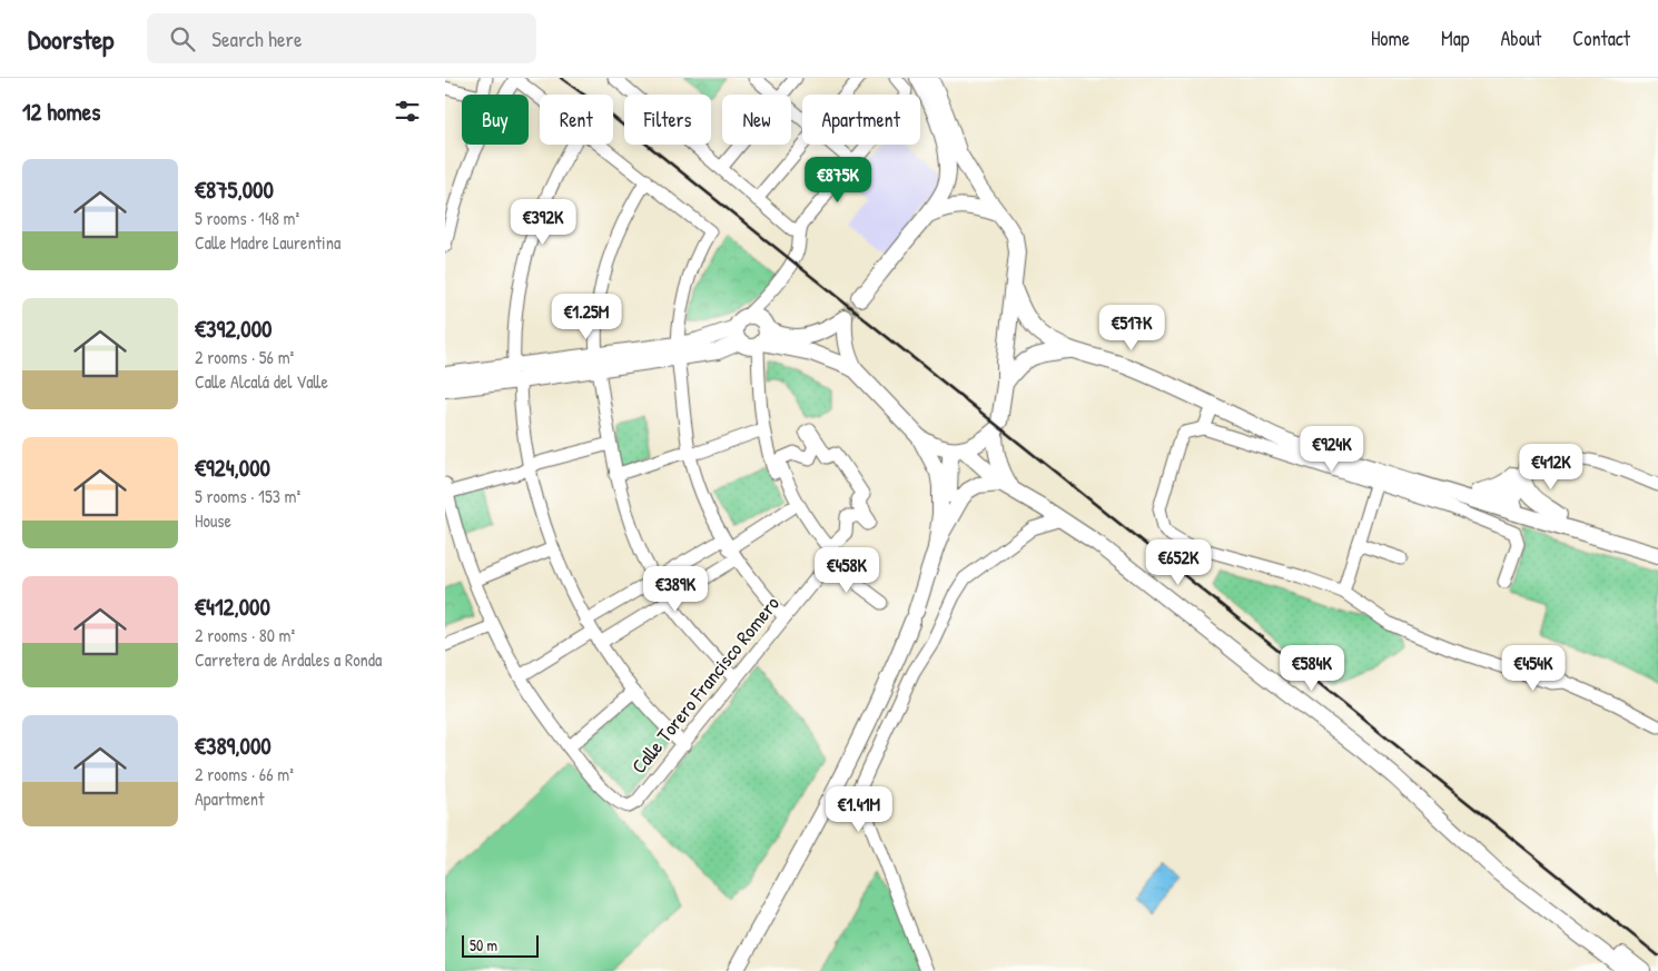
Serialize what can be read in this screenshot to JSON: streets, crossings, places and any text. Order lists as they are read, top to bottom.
{
  "streets": {
    "street": ["Calle Torero Francisco Romero"]
  },
  "scale_bar": "50 m",
  "page": {
    "header": "Doorstep",
    "search": "Search here",
    "nav": [
      "Home",
      "Map",
      "About",
      "Contact"
    ],
    "heading": "12 homes",
    "chip": [
      "Buy",
      "Rent",
      "Filters",
      "New",
      "Apartment"
    ],
    "list": [
      {
        "name": "€875,000",
        "note": "5 rooms · 148 m² · Calle Madre Laurentina"
      },
      {
        "name": "€392,000",
        "note": "2 rooms · 56 m² · Calle Alcalá del Valle"
      },
      {
        "name": "€924,000",
        "note": "5 rooms · 153 m² · House"
      },
      {
        "name": "€412,000",
        "note": "2 rooms · 80 m² · Carretera de Ardales a Ronda"
      },
      {
        "name": "€389,000",
        "note": "2 rooms · 66 m² · Apartment"
      }
    ],
    "price": [
      "€875K",
      "€392K",
      "€1.25M",
      "€517K",
      "€924K",
      "€412K",
      "€652K",
      "€458K",
      "€389K",
      "€584K",
      "€454K",
      "€1.41M"
    ],
    "scale": "50 m"
  }
}
